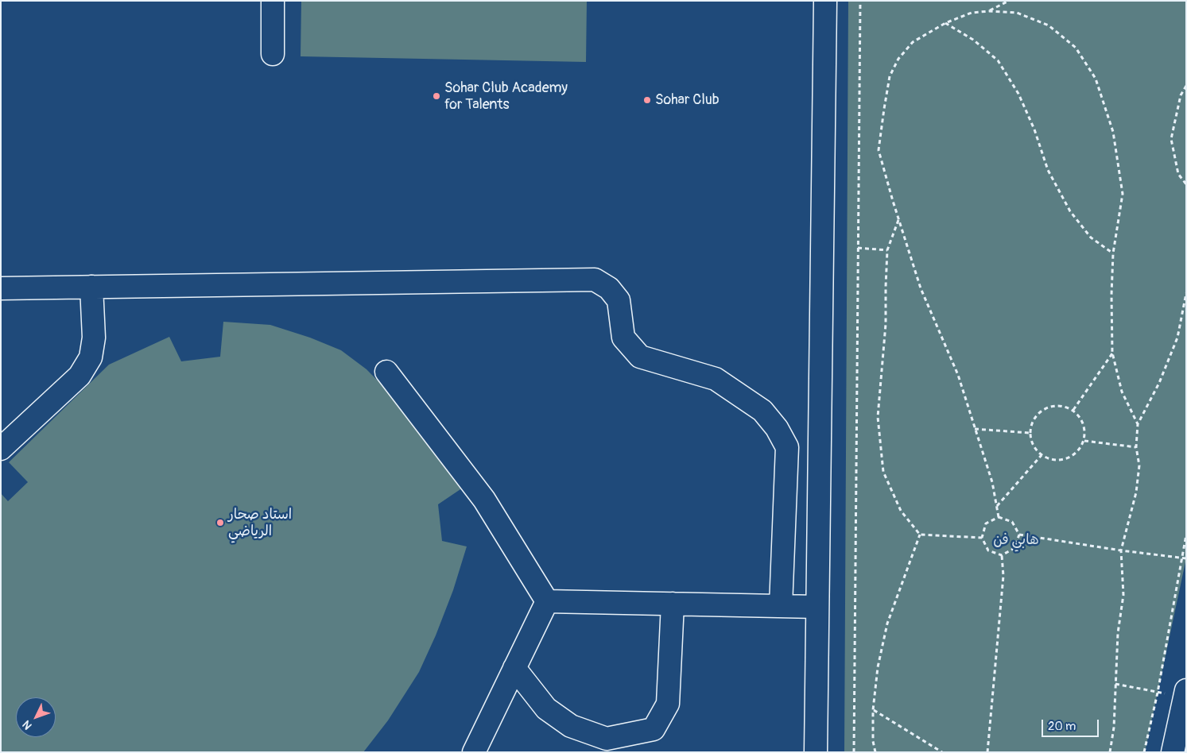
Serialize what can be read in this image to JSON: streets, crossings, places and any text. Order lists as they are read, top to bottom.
{
  "parks": ["هابي فن"],
  "places": ["Sohar Club Academy for Talents", "Sohar Club", "استاد صحار الرياضي"],
  "scale_bar": "20 m",
  "north": "bottom left"
}
